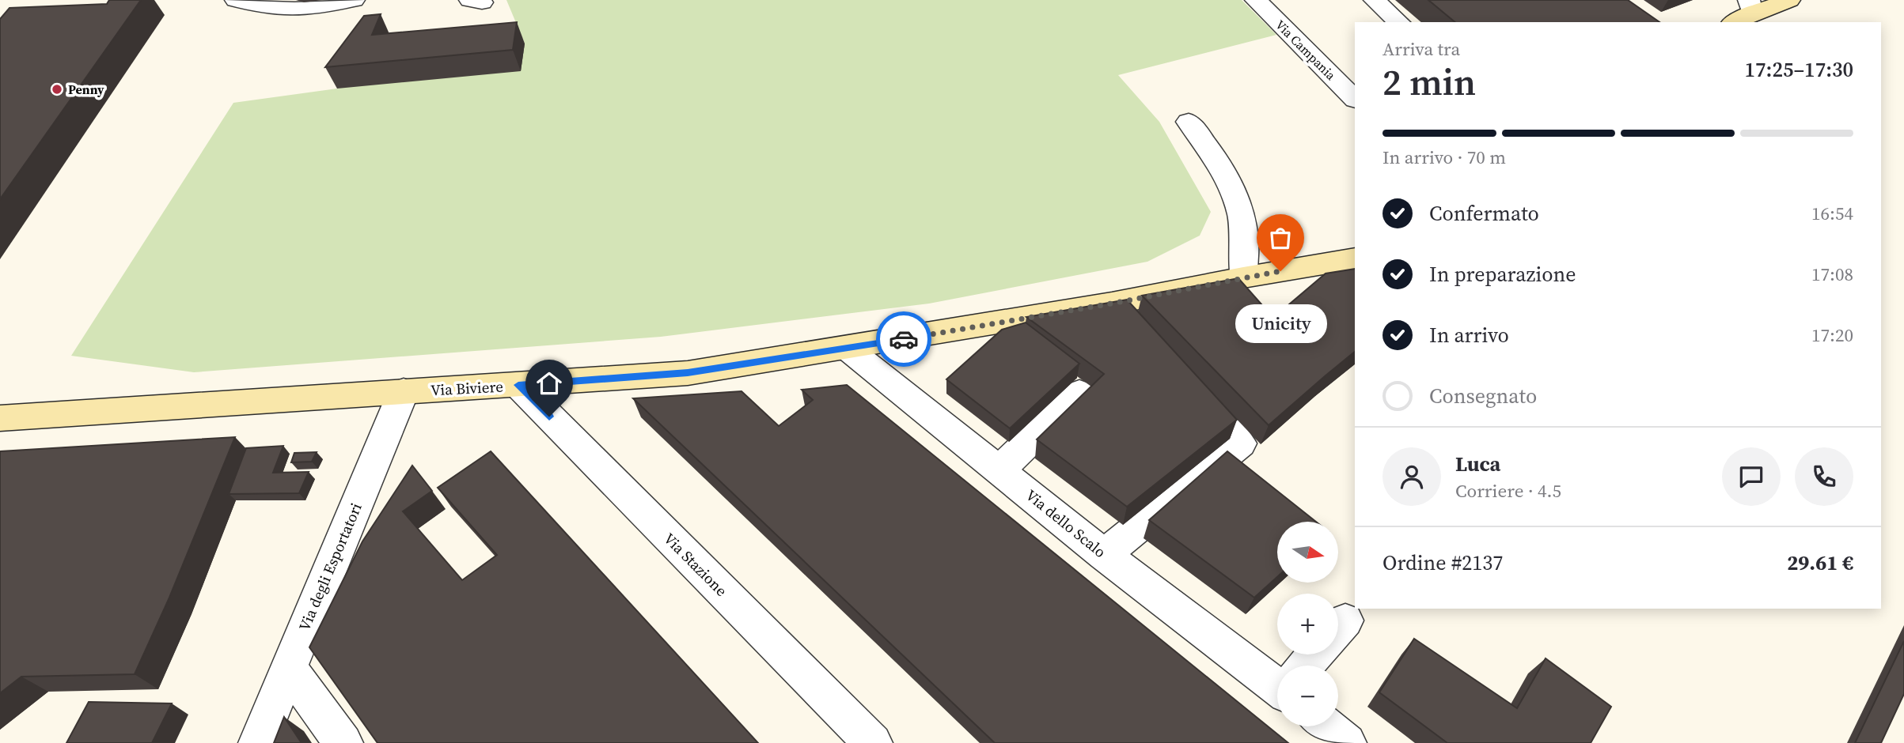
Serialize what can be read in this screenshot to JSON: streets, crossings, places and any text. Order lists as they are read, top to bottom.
{
  "streets": {
    "main road": ["Via Biviere"],
    "street": [
      "Via Campania",
      "Via dello Scalo",
      "Via Stazione",
      "Via degli Esportatori"
    ]
  },
  "crossings": [
    ["Via Biviere", "Via dello Scalo"],
    ["Via Biviere", "Via Stazione"],
    ["Via Biviere", "Via degli Esportatori"]
  ],
  "places": ["Penny", "Unicity"],
  "north": "right",
  "page": {
    "heading": ["2 min", "Arriva tra", "17:25–17:30"],
    "panel": [
      "Luca",
      "Corriere · 4.5",
      "Ordine #2137",
      "29.61 €"
    ],
    "bar": "In arrivo · 70 m",
    "list": [
      ["Confermato", "16:54"],
      ["In preparazione", "17:08"],
      ["In arrivo", "17:20"],
      "Consegnato"
    ],
    "bubble": "Unicity",
    "map_buttons": ["+", "−"]
  }
}
